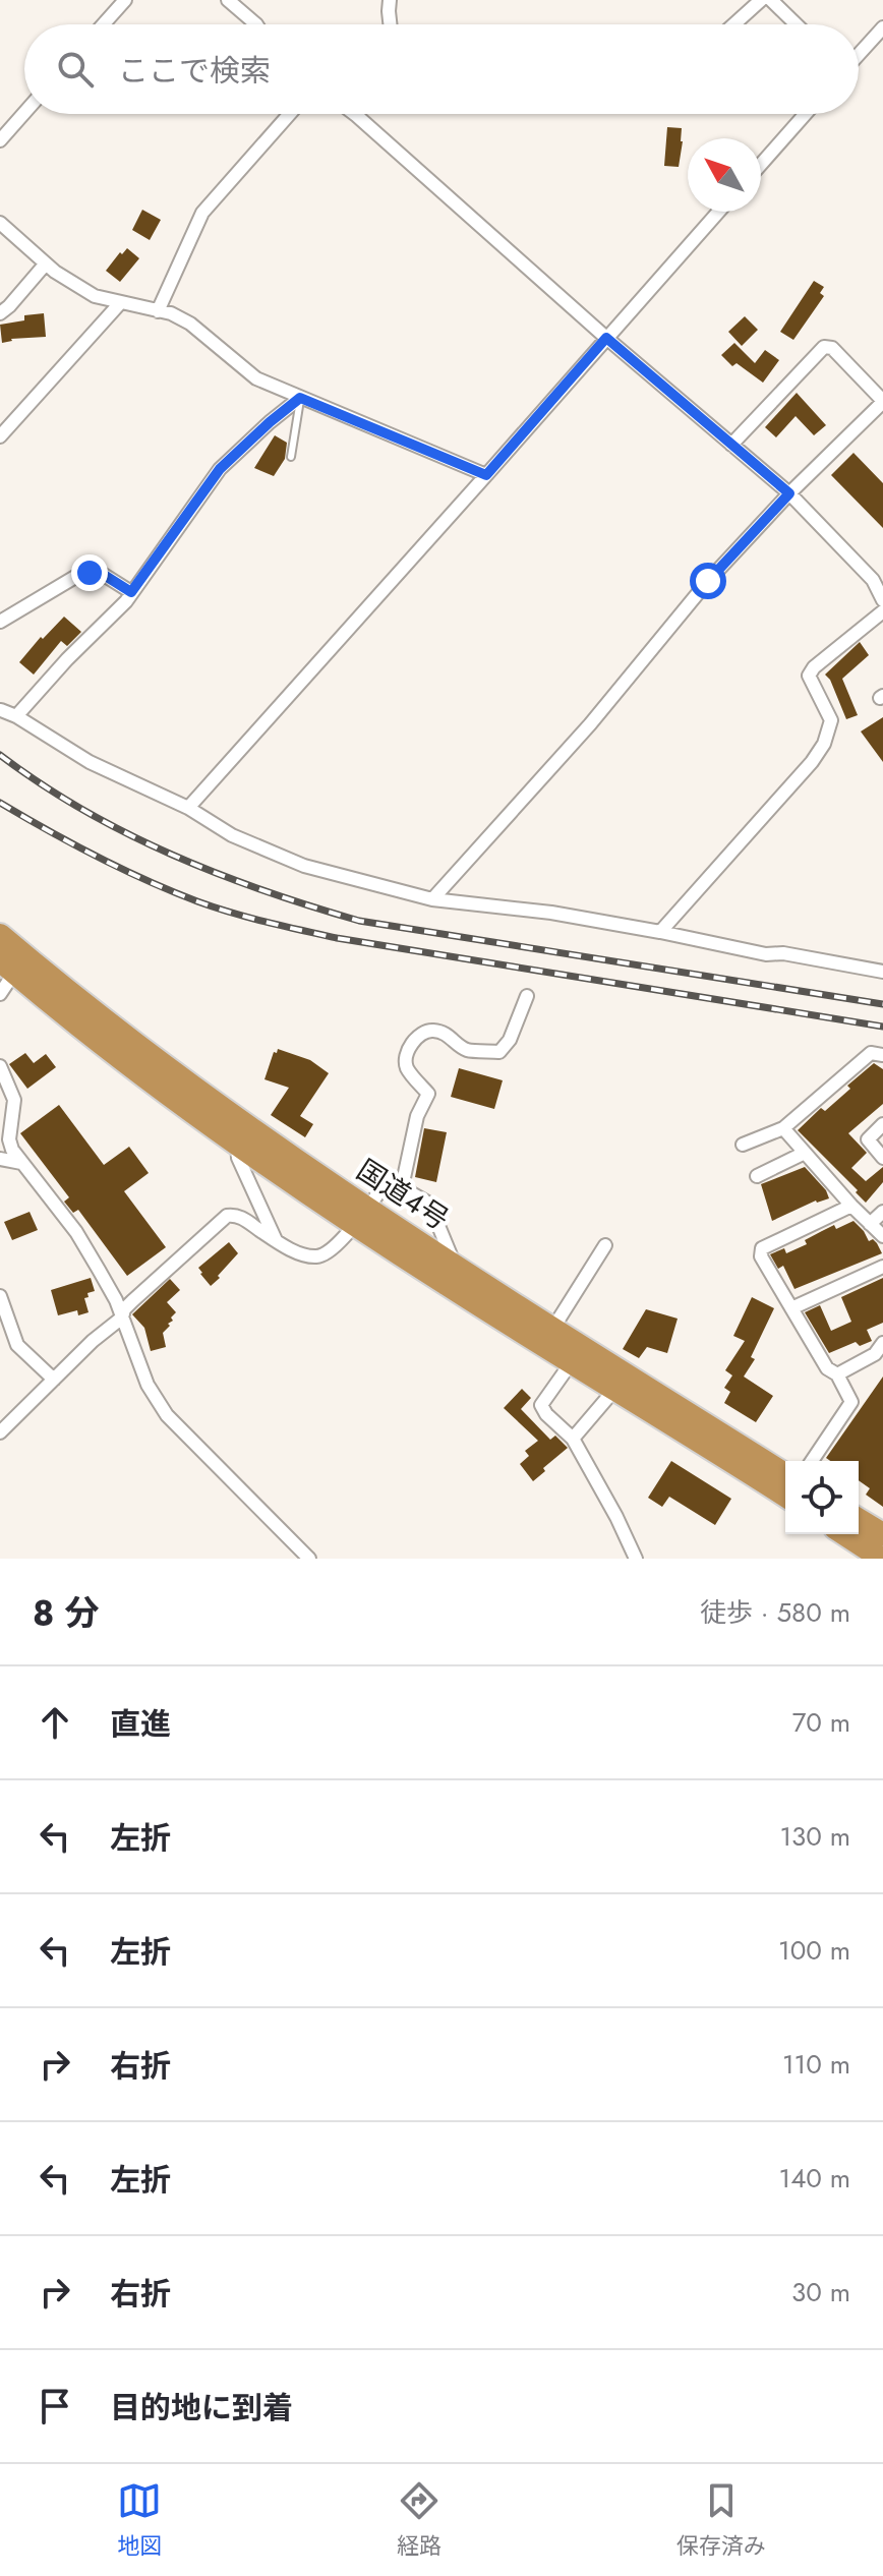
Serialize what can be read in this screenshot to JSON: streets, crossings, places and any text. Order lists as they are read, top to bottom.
{
  "streets": {
    "highway": ["国道4号"]
  },
  "north": "top left",
  "page": {
    "search": "ここで検索",
    "heading": ["8 分", "徒歩 · 580 m"],
    "list": [
      ["直進", "70 m"],
      ["左折", "130 m"],
      ["左折", "100 m"],
      ["右折", "110 m"],
      ["左折", "140 m"],
      ["右折", "30 m"],
      "目的地に到着"
    ],
    "nav": ["地図", "経路", "保存済み"]
  }
}
